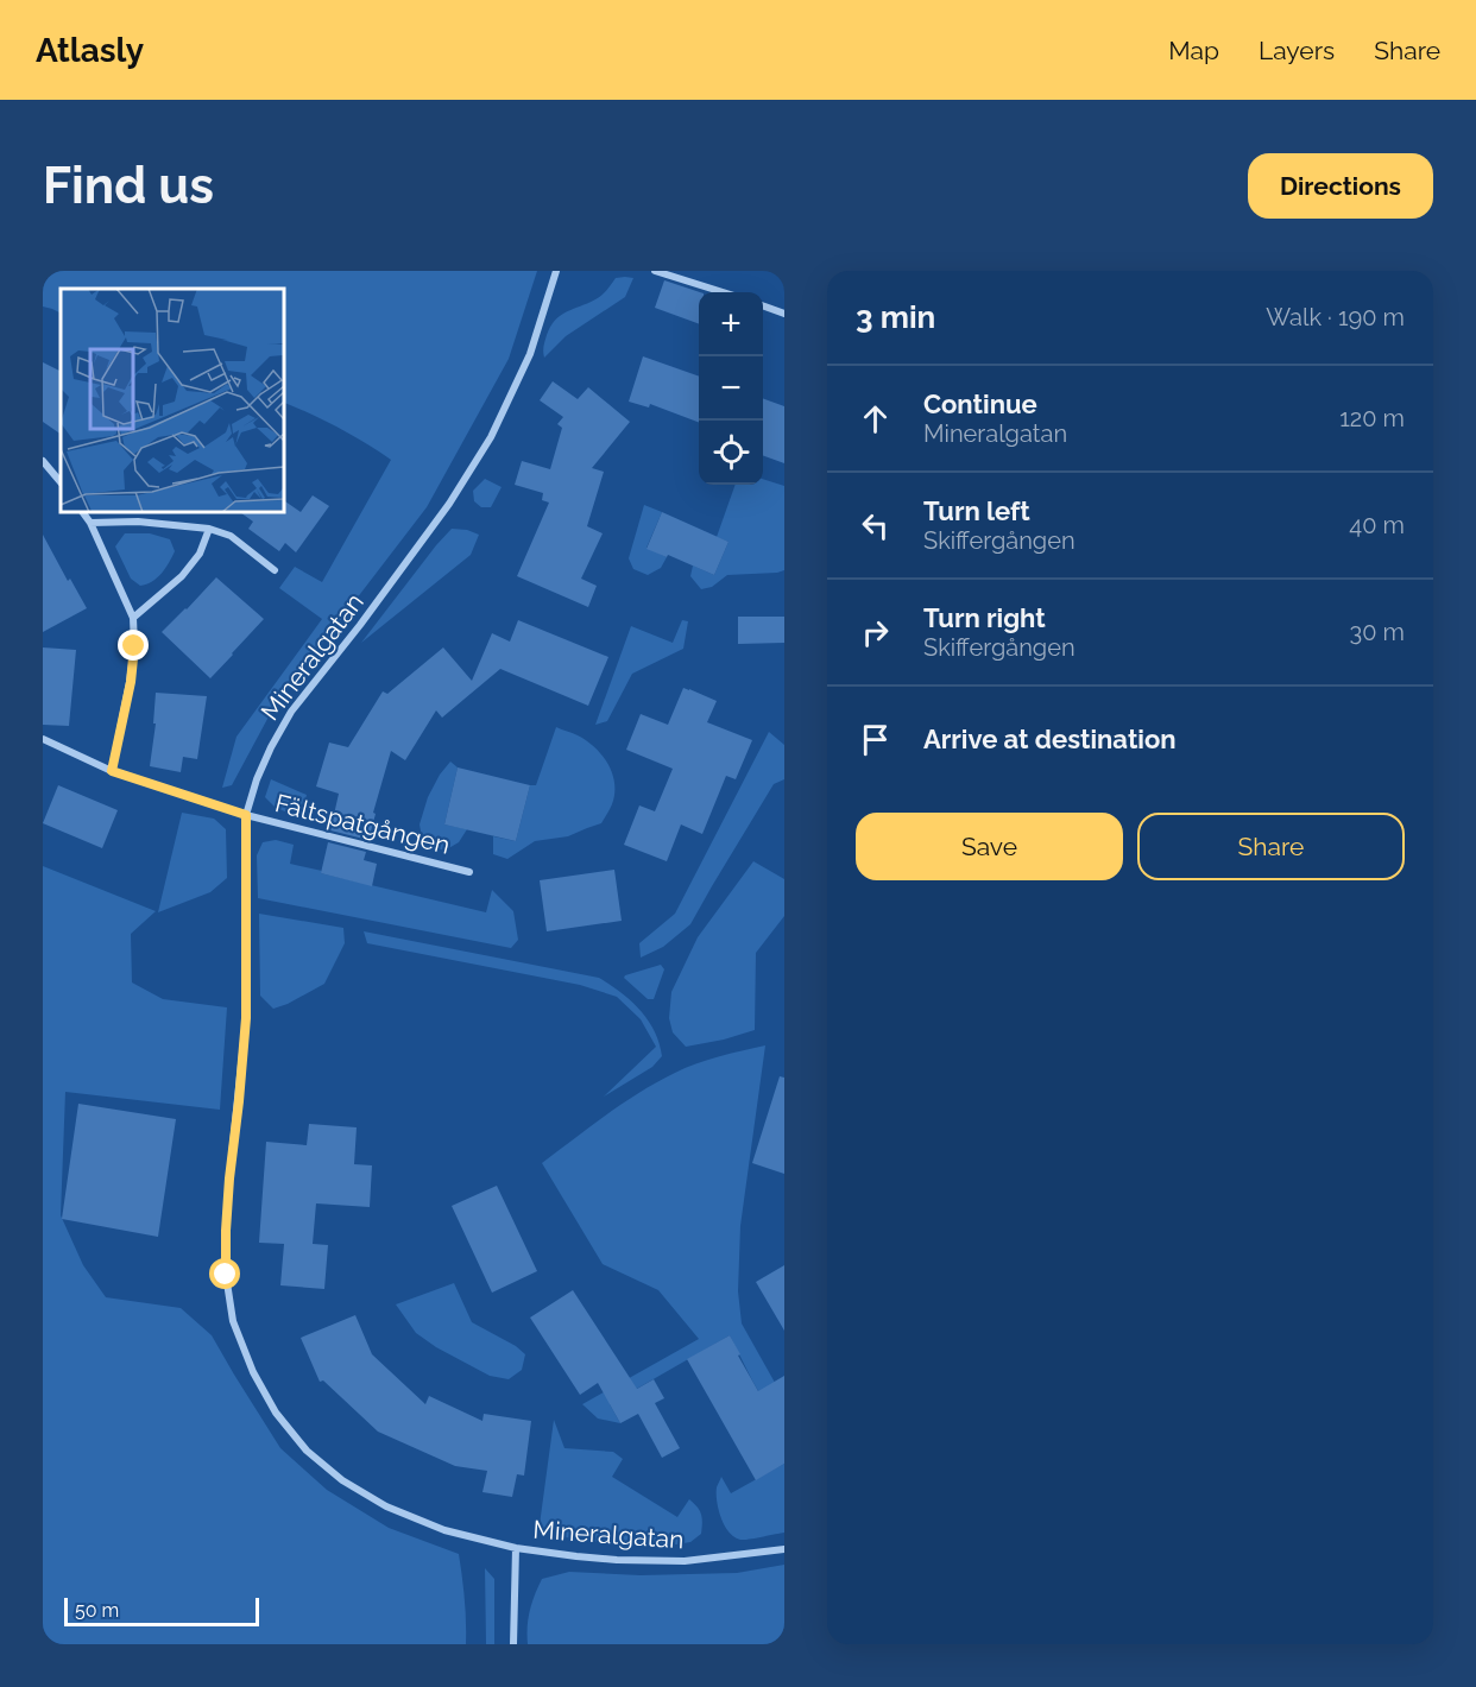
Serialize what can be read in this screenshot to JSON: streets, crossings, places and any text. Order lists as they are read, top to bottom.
{
  "streets": {
    "street": ["Mineralgatan", "Fältspatgången"]
  },
  "crossings": [
    ["Mineralgatan", "Fältspatgången"]
  ],
  "scale_bar": "50 m",
  "page": {
    "header": "Atlasly",
    "nav": ["Map", "Layers", "Share"],
    "buttons": [
      "Directions",
      ["Save", "Share"]
    ],
    "title": "Find us",
    "heading": ["3 min", "Walk · 190 m"],
    "map_buttons": ["+", "−"],
    "list": [
      ["Continue", "Mineralgatan", "120 m"],
      ["Turn left", "Skiffergången", "40 m"],
      ["Turn right", "Skiffergången", "30 m"],
      "Arrive at destination"
    ],
    "scale": "50 m"
  }
}
